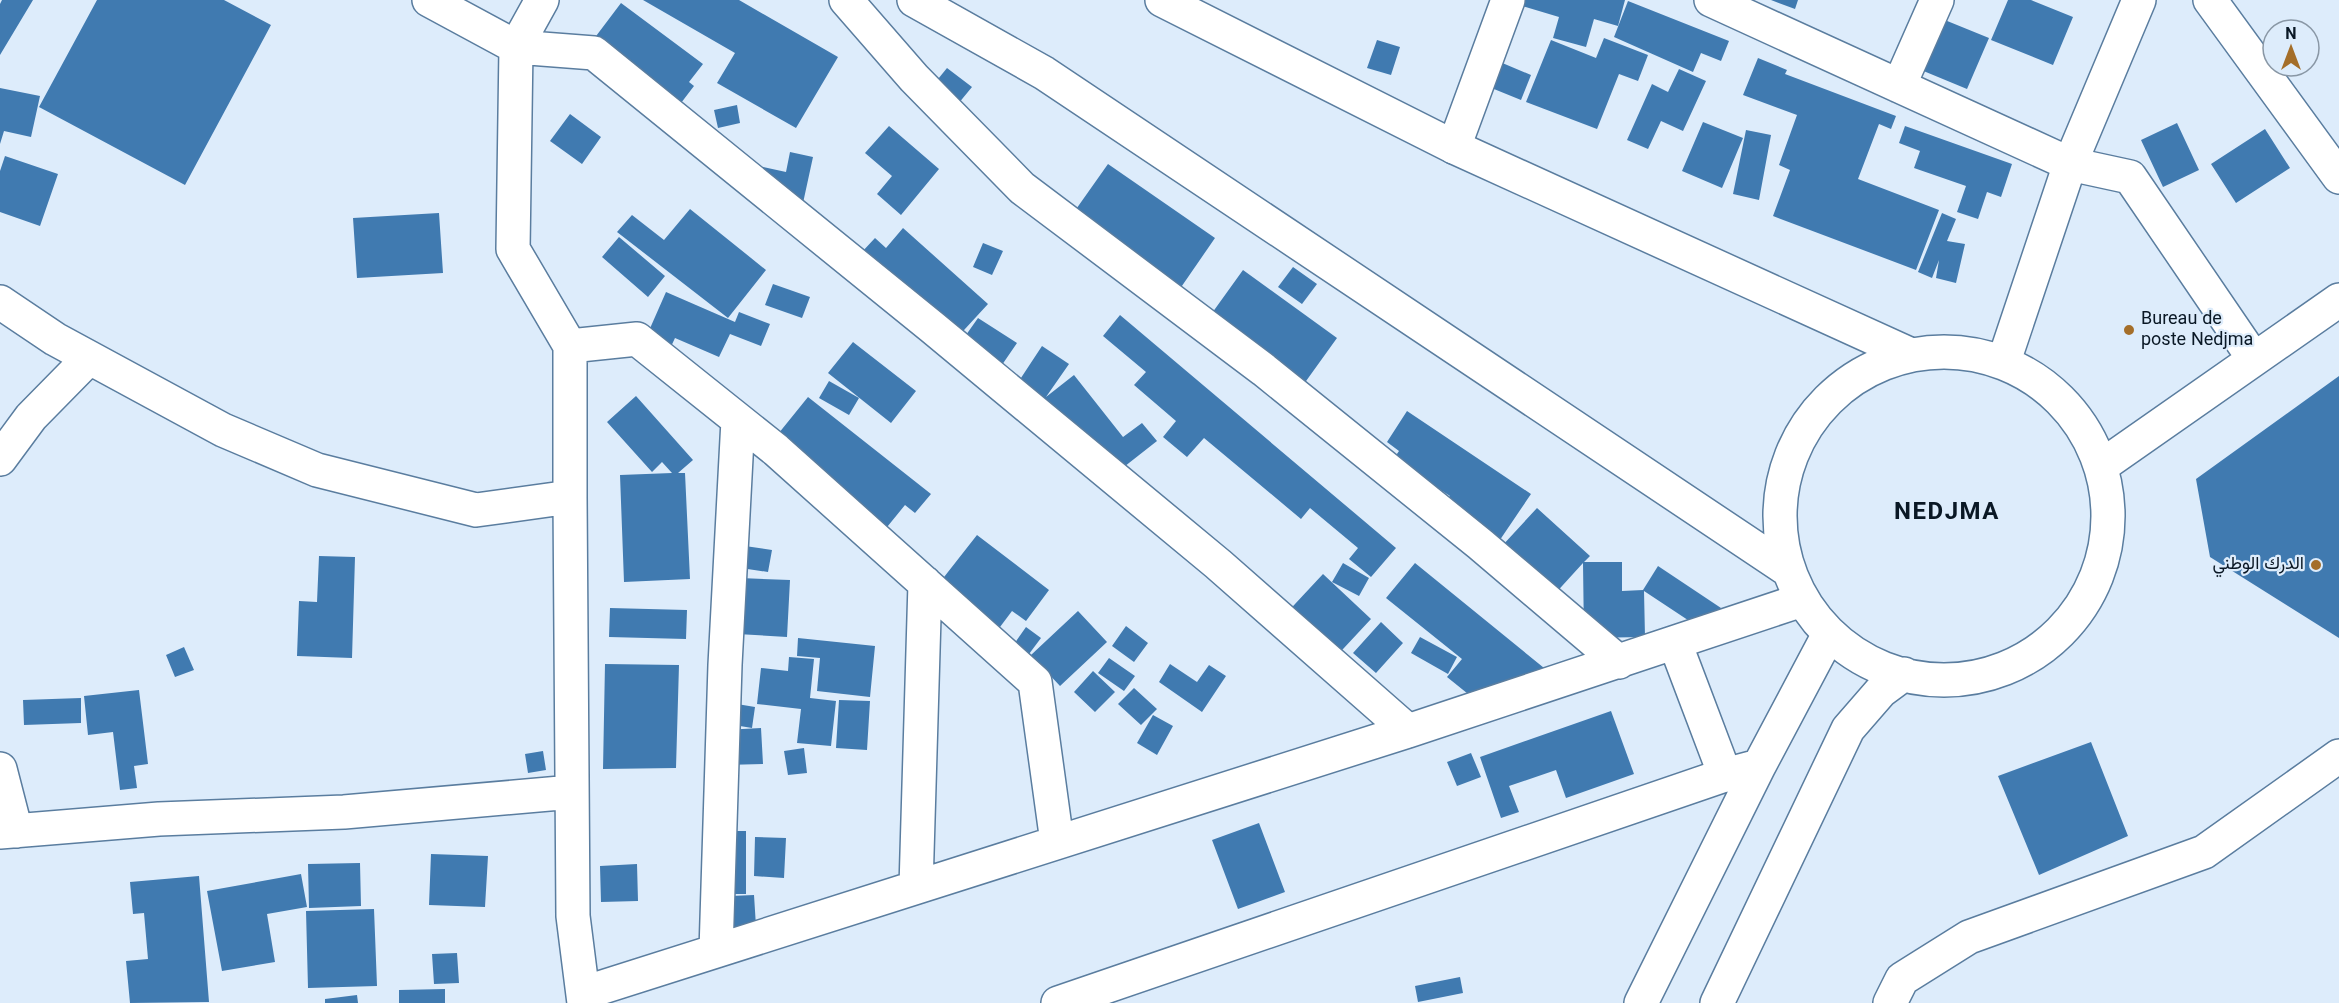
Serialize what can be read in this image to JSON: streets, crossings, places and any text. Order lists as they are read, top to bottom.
{
  "districts": ["NEDJMA"],
  "places": ["Bureau de poste Nedjma", "الدرك الوطني"],
  "north": "top"
}
